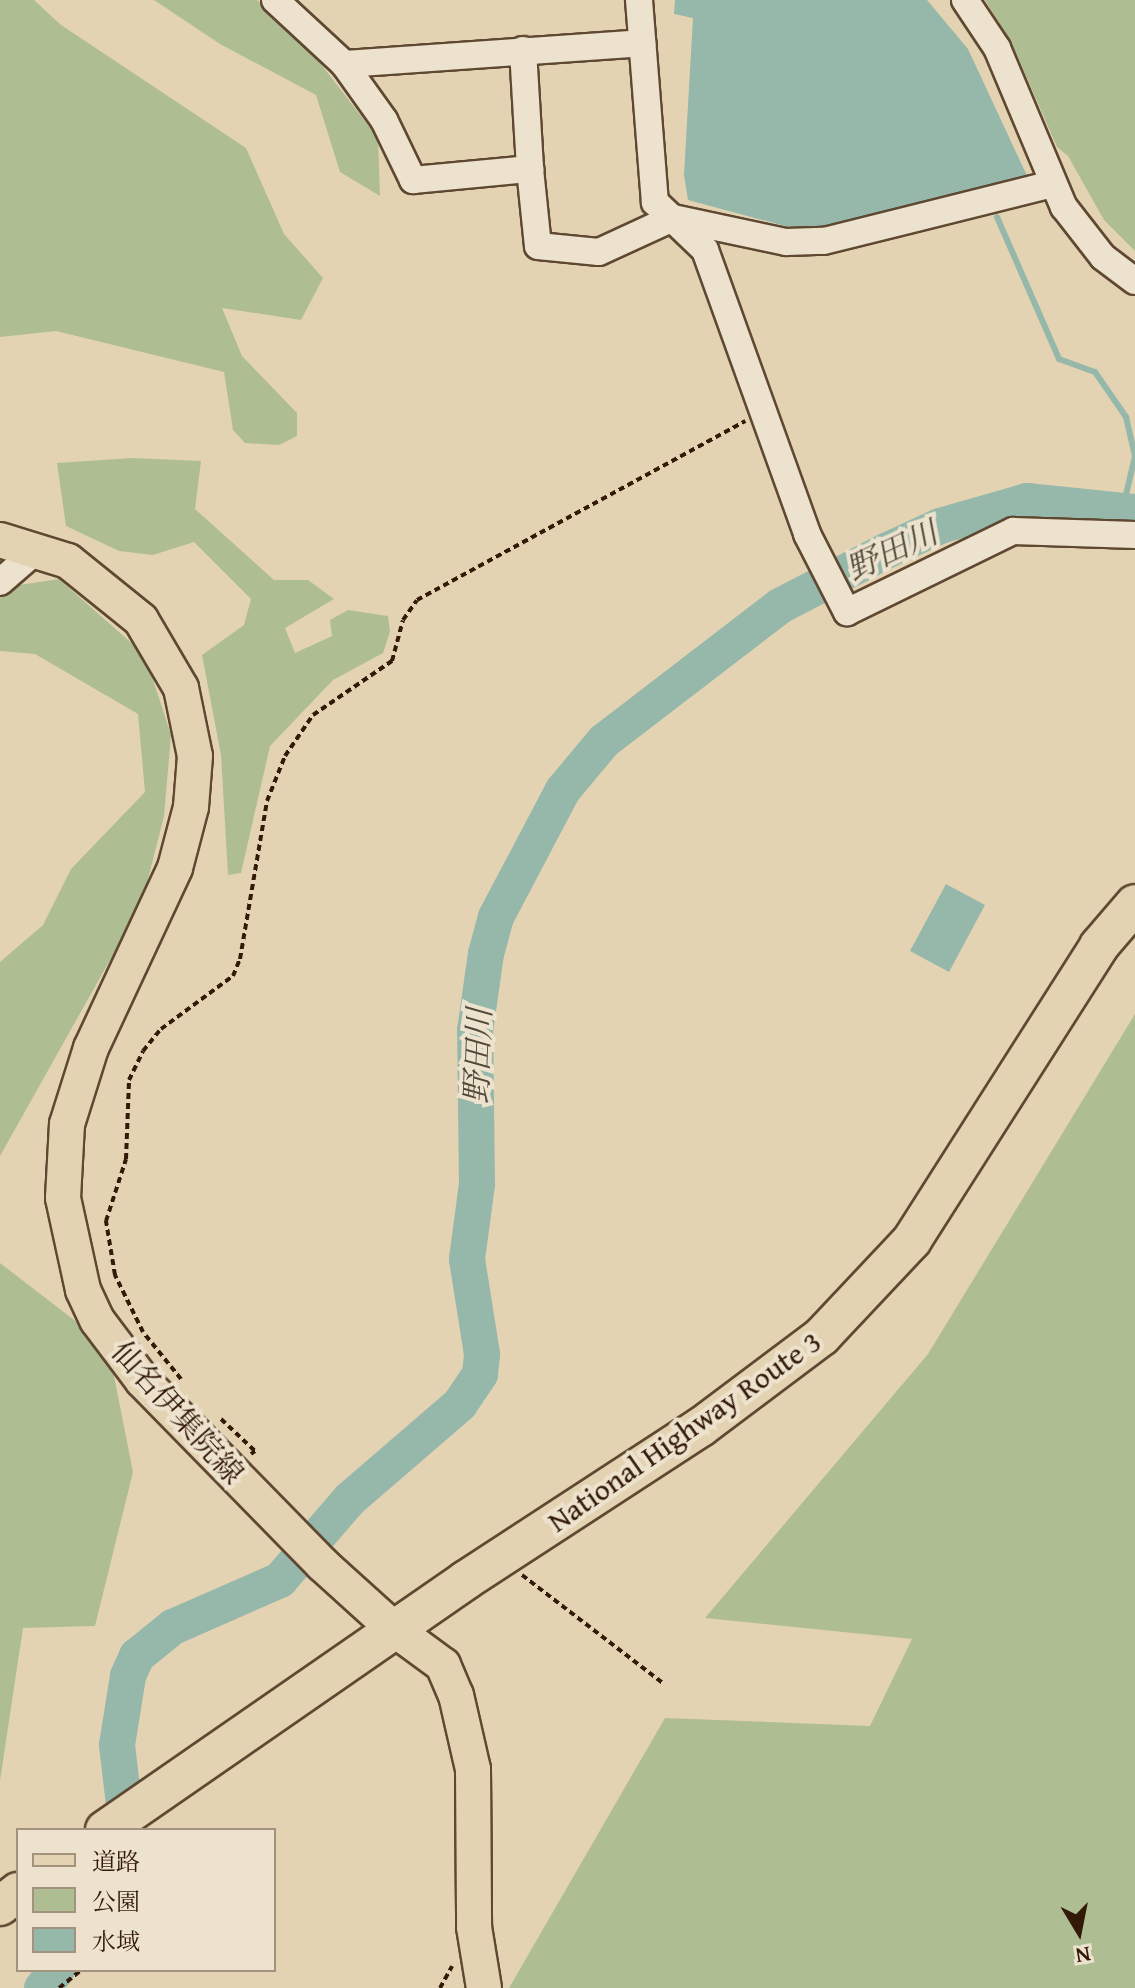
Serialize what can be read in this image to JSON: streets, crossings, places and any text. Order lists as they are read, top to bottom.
{
  "streets": {
    "highway": ["National Highway Route 3"],
    "main road": ["仙名伊集院線"]
  },
  "crossings": [
    ["仙名伊集院線", "National Highway Route 3"]
  ],
  "water": ["野田川"],
  "legend": ["道路", "公園", "水域"],
  "north": "bottom"
}
